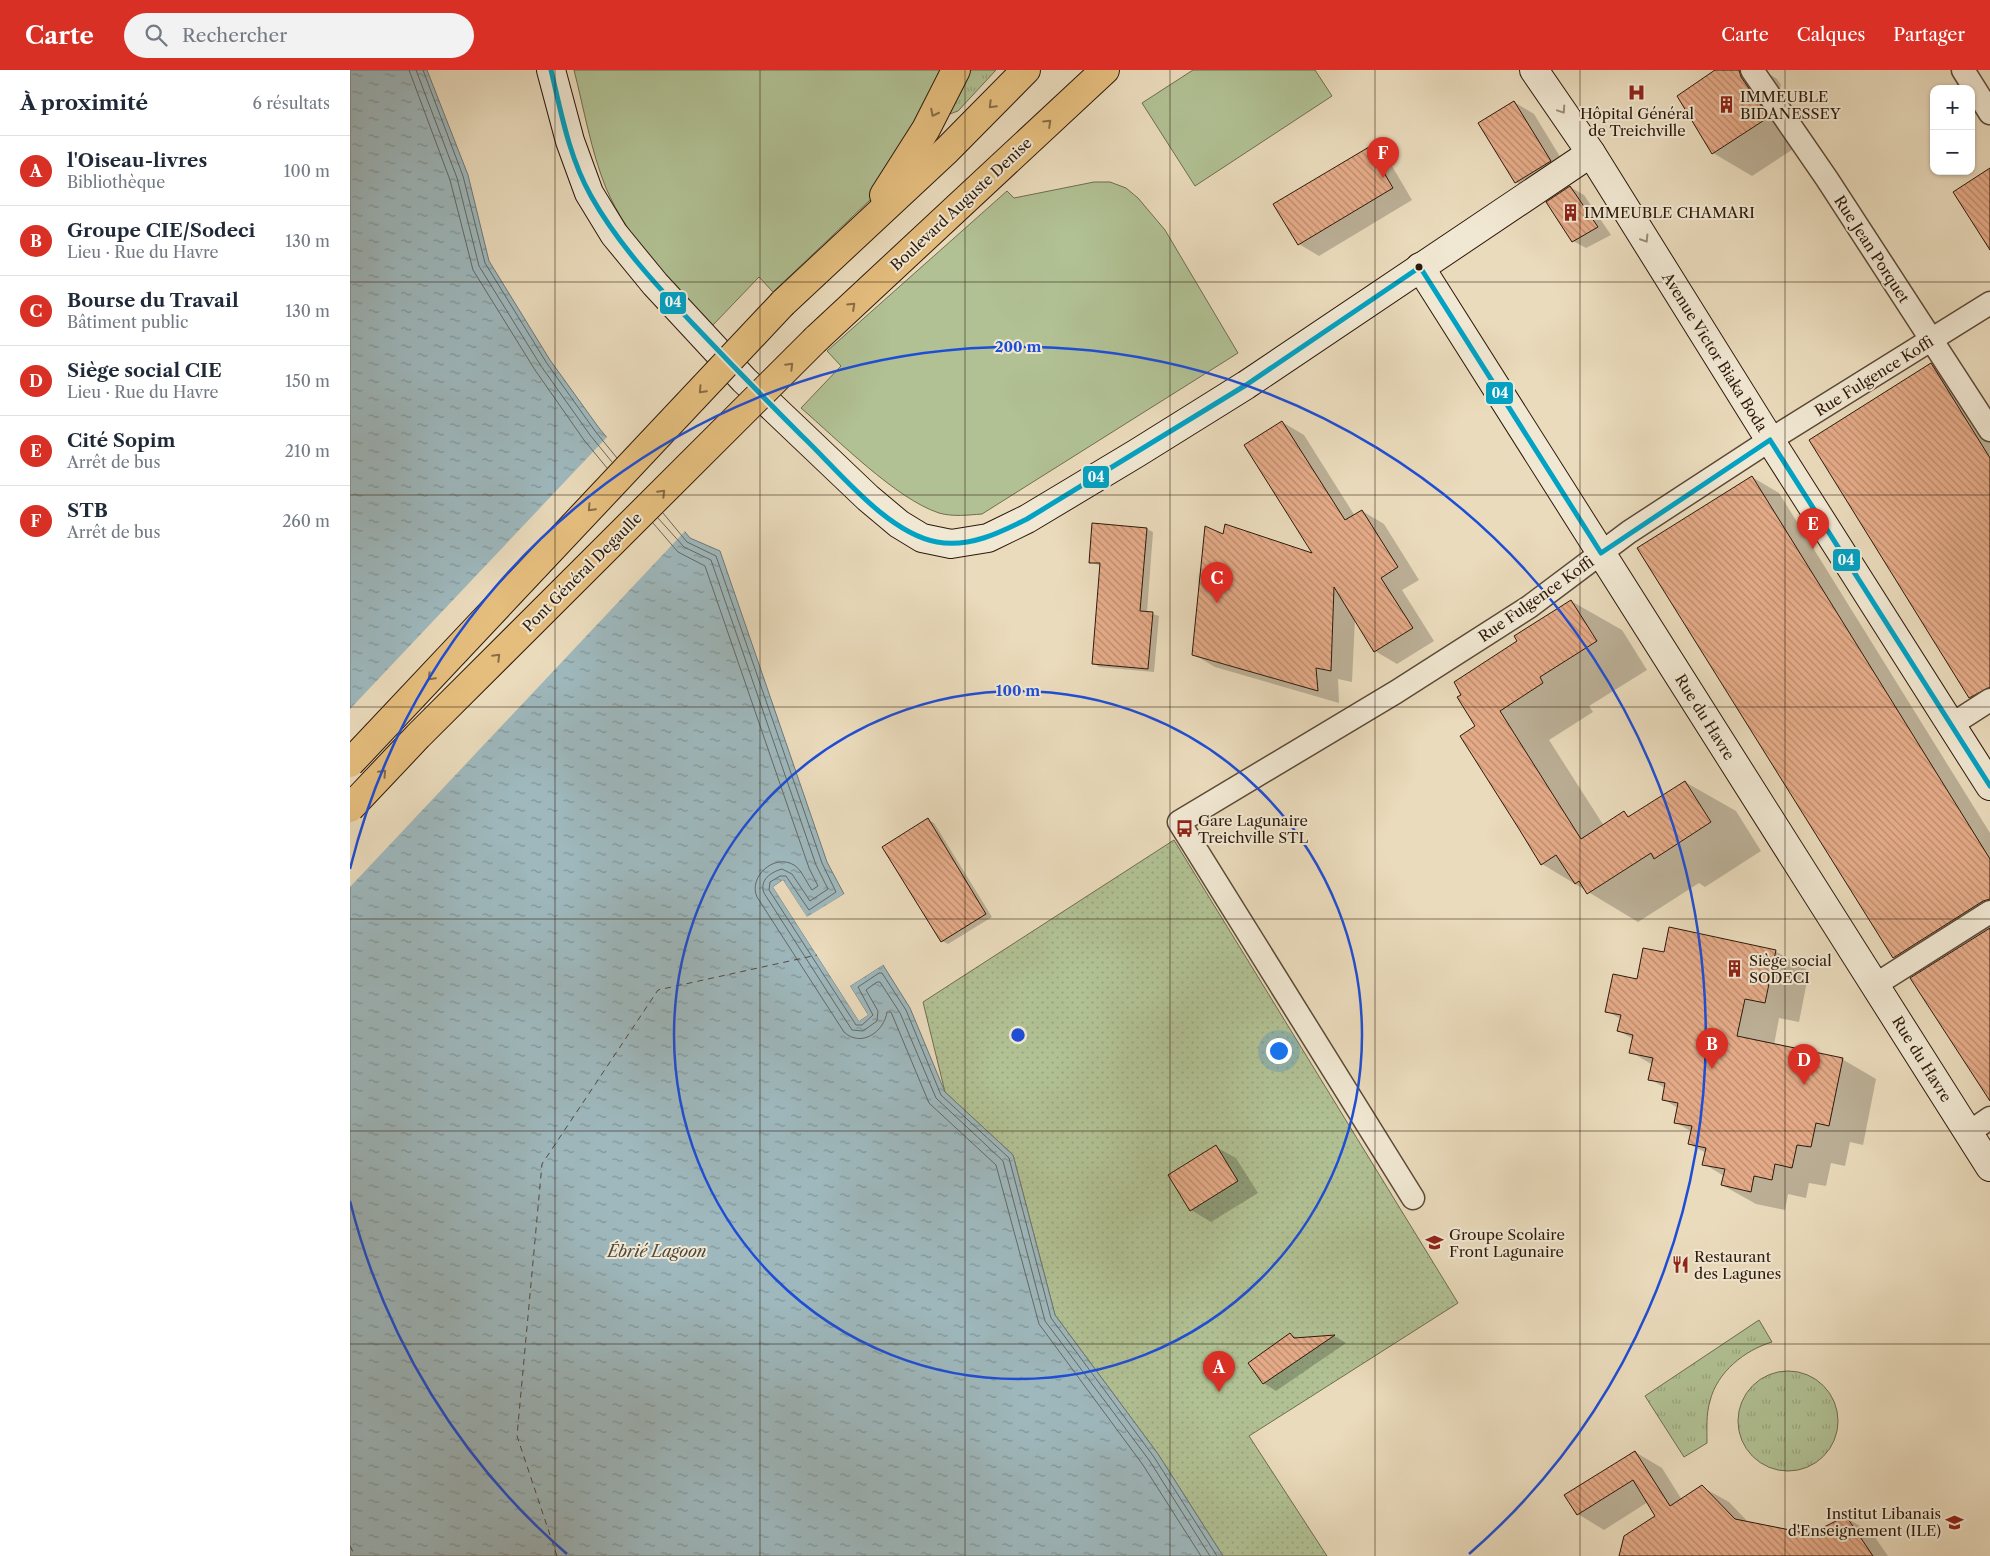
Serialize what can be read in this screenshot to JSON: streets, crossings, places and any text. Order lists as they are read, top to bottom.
{
  "streets": {
    "highway": ["Boulevard Auguste Denise", "Pont Général Degaulle"],
    "main road": ["Avenue Victor Biaka Boda", "Rue du Havre"],
    "street": ["Rue Jean Porquet", "Rue Fulgence Koffi"]
  },
  "crossings": [
    ["Boulevard Auguste Denise", "Pont Général Degaulle"],
    ["Rue Jean Porquet", "Rue Fulgence Koffi"],
    ["Avenue Victor Biaka Boda", "Rue Fulgence Koffi"],
    ["Rue Fulgence Koffi", "Rue du Havre"]
  ],
  "one_way": ["Avenue Victor Biaka Boda"],
  "water": ["Ébrié Lagoon"],
  "places": {
    "hospital": ["Hôpital Général de Treichville"],
    "building": ["IMMEUBLE BIDANESSEY", "IMMEUBLE CHAMARI", "Siège social SODECI"],
    "bus stop": ["Gare Lagunaire Treichville STL"],
    "school or university": ["Groupe Scolaire Front Lagunaire", "Institut Libanais d'Enseignement (ILE)"],
    "restaurant": ["Restaurant des Lagunes"]
  },
  "lines": ["transit line 04"],
  "page": {
    "header": "Carte",
    "search": "Rechercher",
    "nav": ["Carte", "Calques", "Partager"],
    "heading": ["À proximité", "6 résultats"],
    "map_buttons": ["+", "−"],
    "list": [
      {
        "mark": "A",
        "name": "l'Oiseau-livres",
        "note": "Bibliothèque",
        "value": "100 m"
      },
      {
        "mark": "B",
        "name": "Groupe CIE/Sodeci",
        "note": "Lieu · Rue du Havre",
        "value": "130 m"
      },
      {
        "mark": "C",
        "name": "Bourse du Travail",
        "note": "Bâtiment public",
        "value": "130 m"
      },
      {
        "mark": "D",
        "name": "Siège social CIE",
        "note": "Lieu · Rue du Havre",
        "value": "150 m"
      },
      {
        "mark": "E",
        "name": "Cité Sopim",
        "note": "Arrêt de bus",
        "value": "210 m"
      },
      {
        "mark": "F",
        "name": "STB",
        "note": "Arrêt de bus",
        "value": "260 m"
      }
    ],
    "pins": [
      "F",
      "E",
      "C",
      "B",
      "D",
      "A"
    ]
  },
  "rings": ["200 m", "100 m"]
}
